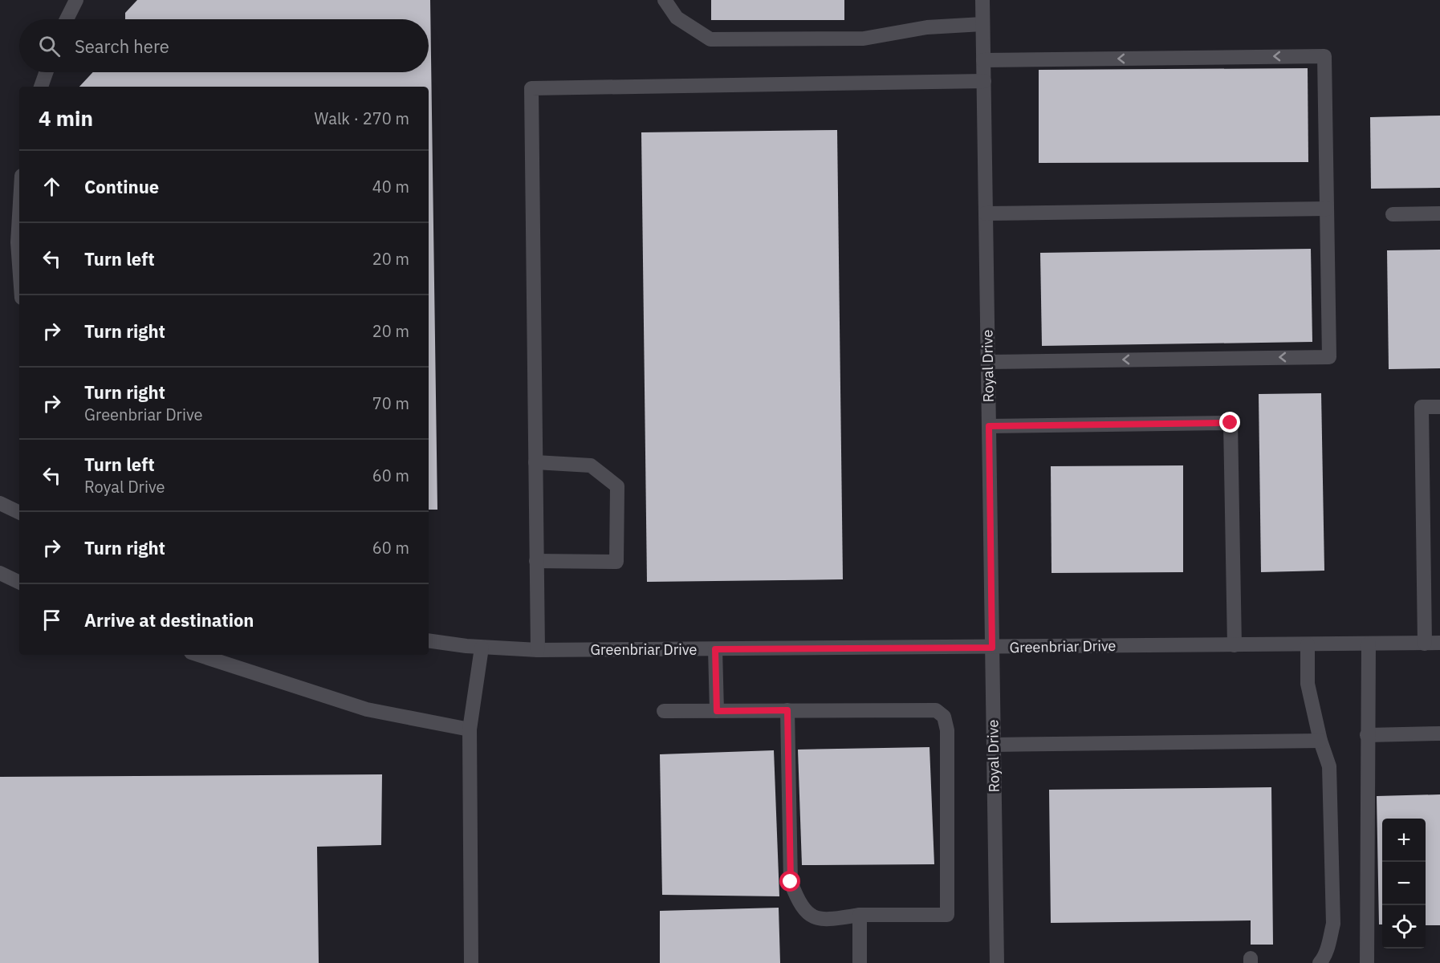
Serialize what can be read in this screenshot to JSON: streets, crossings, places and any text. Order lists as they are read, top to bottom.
{
  "streets": {
    "street": ["Royal Drive", "Greenbriar Drive"]
  },
  "crossings": [
    ["Royal Drive", "Greenbriar Drive"]
  ],
  "page": {
    "search": "Search here",
    "heading": ["4 min", "Walk · 270 m"],
    "list": [
      ["Continue", "40 m"],
      ["Turn left", "20 m"],
      ["Turn right", "20 m"],
      ["Turn right", "Greenbriar Drive", "70 m"],
      ["Turn left", "Royal Drive", "60 m"],
      ["Turn right", "60 m"],
      "Arrive at destination"
    ],
    "map_buttons": ["+", "−"]
  }
}
